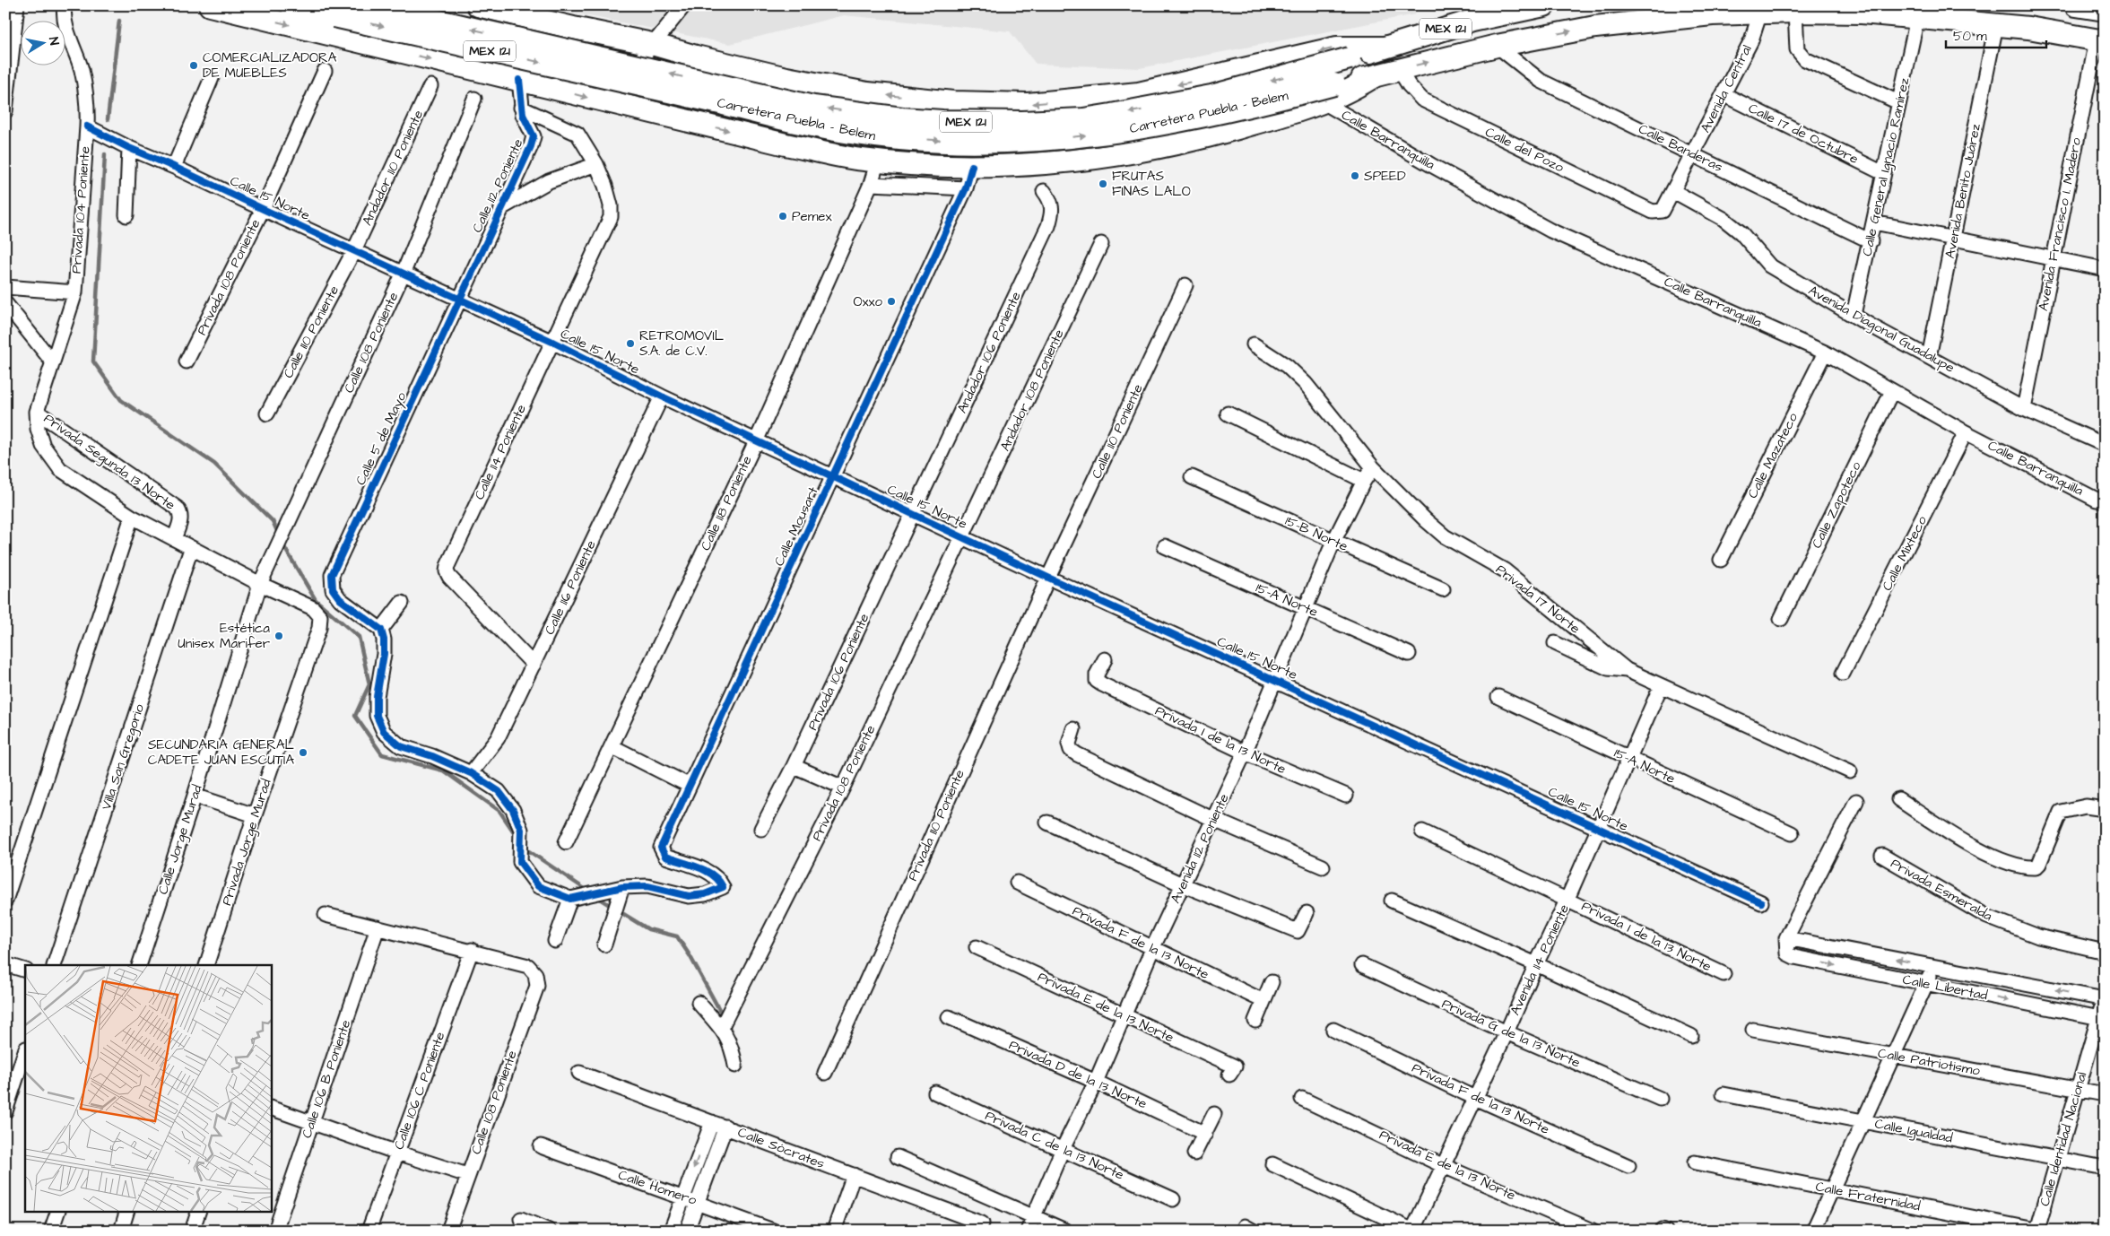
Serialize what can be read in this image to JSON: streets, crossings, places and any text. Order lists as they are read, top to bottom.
{
  "streets": {
    "main road": ["MEX 121", "Carretera Puebla - Belem"],
    "street": [
      "Avenida Central",
      "Calle 17 de Octubre",
      "Calle Barranquilla",
      "Calle Banderas",
      "Calle del Pozo",
      "Calle General Ignacio Ramírez",
      "Andador 110 Poniente",
      "Calle 112 Poniente",
      "Avenida Benito Juárez",
      "Calle 15 Norte",
      "Privada 104 Poniente",
      "Avenida Francisco I. Madero",
      "Privada 108 Poniente",
      "Avenida Diagonal Guadalupe",
      "Calle 110 Poniente",
      "Calle 108 Poniente",
      "Andador 106 Poniente",
      "Andador 108 Poniente",
      "Calle 5 de Mayo",
      "Calle 114 Poniente",
      "Calle Mazateco",
      "Privada Segunda 13 Norte",
      "Calle 118 Poniente",
      "Calle Zapoteco",
      "Calle Mousart",
      "15-B Norte",
      "Calle Mixteco",
      "Calle 116 Poniente",
      "Privada 17 Norte",
      "15-A Norte",
      "Privada 106 Poniente",
      "Privada I de la 13 Norte",
      "Villa San Gregorio",
      "Privada 110 Poniente",
      "Calle Jorge Murad",
      "Privada Jorge Murad",
      "Avenida 112 Poniente",
      "Privada Esmeralda",
      "Privada F de la 13 Norte",
      "Avenida 114 Poniente",
      "Calle Libertad",
      "Privada E de la 13 Norte",
      "Privada G de la 13 Norte",
      "Calle Patriotismo",
      "Privada D de la 13 Norte",
      "Calle 106 B Poniente",
      "Calle 106 C Poniente",
      "Calle Igualdad",
      "Calle Identidad Nacional",
      "Privada C de la 13 Norte",
      "Calle Sócrates",
      "Calle Homero",
      "Calle Fraternidad"
    ]
  },
  "crossings": [
    ["Avenida Central", "Carretera Puebla - Belem"],
    ["Avenida Central", "Calle 17 de Octubre"],
    ["Avenida Central", "Calle Banderas"],
    ["Avenida Central", "Calle del Pozo"],
    ["Avenida Central", "Avenida Diagonal Guadalupe"],
    ["Carretera Puebla - Belem", "Calle Banderas"],
    ["Carretera Puebla - Belem", "Calle del Pozo"],
    ["Carretera Puebla - Belem", "Calle General Ignacio Ramírez"],
    ["Carretera Puebla - Belem", "Avenida Benito Juárez"],
    ["Carretera Puebla - Belem", "Avenida Francisco I. Madero"],
    ["Calle 17 de Octubre", "Calle General Ignacio Ramírez"],
    ["Calle Barranquilla", "Calle Mazateco"],
    ["Calle Barranquilla", "Calle Zapoteco"],
    ["Calle Barranquilla", "Calle Mixteco"],
    ["Calle Banderas", "Calle General Ignacio Ramírez"],
    ["Calle General Ignacio Ramírez", "Avenida Diagonal Guadalupe"],
    ["Andador 110 Poniente", "Calle 15 Norte"],
    ["Andador 110 Poniente", "Calle 110 Poniente"],
    ["Calle 112 Poniente", "Calle 15 Norte"],
    ["Calle 112 Poniente", "Calle 5 de Mayo"],
    ["Avenida Benito Juárez", "Avenida Diagonal Guadalupe"],
    ["Calle 15 Norte", "Privada 104 Poniente"],
    ["Calle 15 Norte", "Privada 108 Poniente"],
    ["Calle 15 Norte", "Calle 110 Poniente"],
    ["Calle 15 Norte", "Calle 108 Poniente"],
    ["Calle 15 Norte", "Andador 106 Poniente"],
    ["Calle 15 Norte", "Andador 108 Poniente"],
    ["Calle 15 Norte", "Calle 5 de Mayo"],
    ["Calle 15 Norte", "Calle 114 Poniente"],
    ["Calle 15 Norte", "Calle 118 Poniente"],
    ["Calle 15 Norte", "Calle Mousart"],
    ["Calle 15 Norte", "Calle 116 Poniente"],
    ["Calle 15 Norte", "Privada 106 Poniente"],
    ["Calle 15 Norte", "Privada 110 Poniente"],
    ["Calle 15 Norte", "Avenida 112 Poniente"],
    ["Calle 15 Norte", "Avenida 114 Poniente"],
    ["Privada 104 Poniente", "Privada Segunda 13 Norte"],
    ["Avenida Francisco I. Madero", "Avenida Diagonal Guadalupe"],
    ["Privada 108 Poniente", "Andador 108 Poniente"],
    ["Calle 110 Poniente", "Privada 110 Poniente"],
    ["Calle 108 Poniente", "Calle Jorge Murad"],
    ["Calle 108 Poniente", "Privada Jorge Murad"],
    ["Calle 108 Poniente", "Calle 106 C Poniente"],
    ["Andador 106 Poniente", "Privada 106 Poniente"],
    ["Calle 114 Poniente", "Calle 116 Poniente"],
    ["15-B Norte", "Avenida 112 Poniente"],
    ["Privada 17 Norte", "Avenida 112 Poniente"],
    ["Privada 17 Norte", "Avenida 114 Poniente"],
    ["15-A Norte", "Avenida 112 Poniente"],
    ["15-A Norte", "Avenida 114 Poniente"],
    ["Privada I de la 13 Norte", "Avenida 112 Poniente"],
    ["Privada I de la 13 Norte", "Avenida 114 Poniente"],
    ["Calle Jorge Murad", "Privada Jorge Murad"],
    ["Avenida 112 Poniente", "Privada F de la 13 Norte"],
    ["Avenida 112 Poniente", "Privada E de la 13 Norte"],
    ["Avenida 112 Poniente", "Privada D de la 13 Norte"],
    ["Avenida 112 Poniente", "Privada C de la 13 Norte"],
    ["Privada F de la 13 Norte", "Avenida 114 Poniente"],
    ["Avenida 114 Poniente", "Privada E de la 13 Norte"],
    ["Avenida 114 Poniente", "Privada G de la 13 Norte"],
    ["Calle Libertad", "Calle Identidad Nacional"],
    ["Calle Patriotismo", "Calle Identidad Nacional"],
    ["Calle Igualdad", "Calle Identidad Nacional"],
    ["Calle Identidad Nacional", "Calle Fraternidad"]
  ],
  "places": [
    "COMERCIALIZADORA DE MUEBLES",
    "SPEED",
    "FRUTAS FINAS LALO",
    "Pemex",
    "Oxxo",
    "RETROMOVIL S.A. de C.V.",
    "Estética Unisex Marifer",
    "SECUNDARIA GENERAL CADETE JUAN ESCUTIA"
  ],
  "scale_bar": "50 m",
  "north": "right"
}
